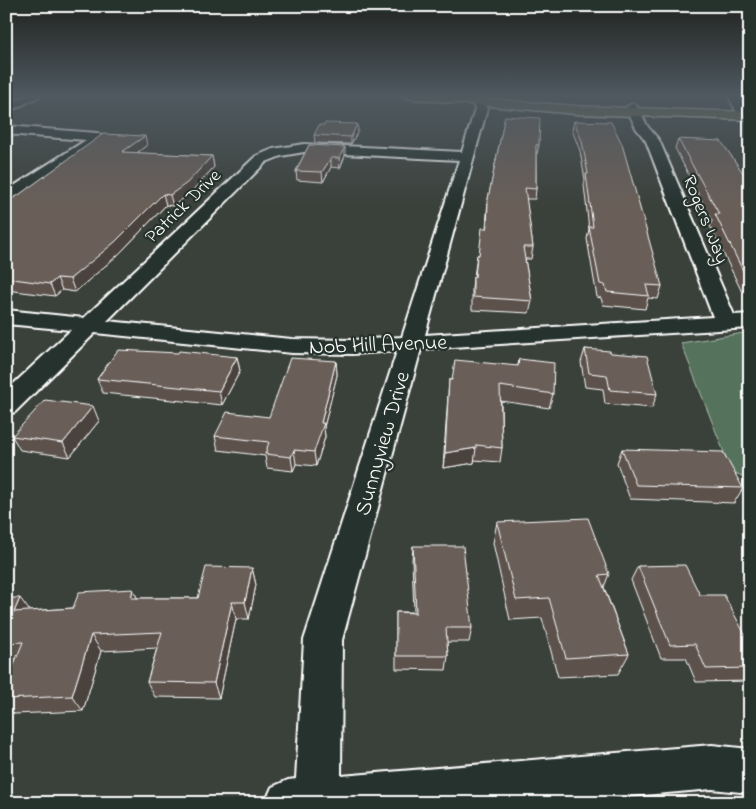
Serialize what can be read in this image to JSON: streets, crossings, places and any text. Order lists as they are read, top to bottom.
{
  "streets": {
    "street": [
      "Patrick Drive",
      "Rogers Way",
      "Nob Hill Avenue",
      "Sunnyview Drive"
    ]
  },
  "crossings": [
    ["Patrick Drive", "Nob Hill Avenue"],
    ["Patrick Drive", "Sunnyview Drive"],
    ["Rogers Way", "Nob Hill Avenue"],
    ["Nob Hill Avenue", "Sunnyview Drive"]
  ]
}
